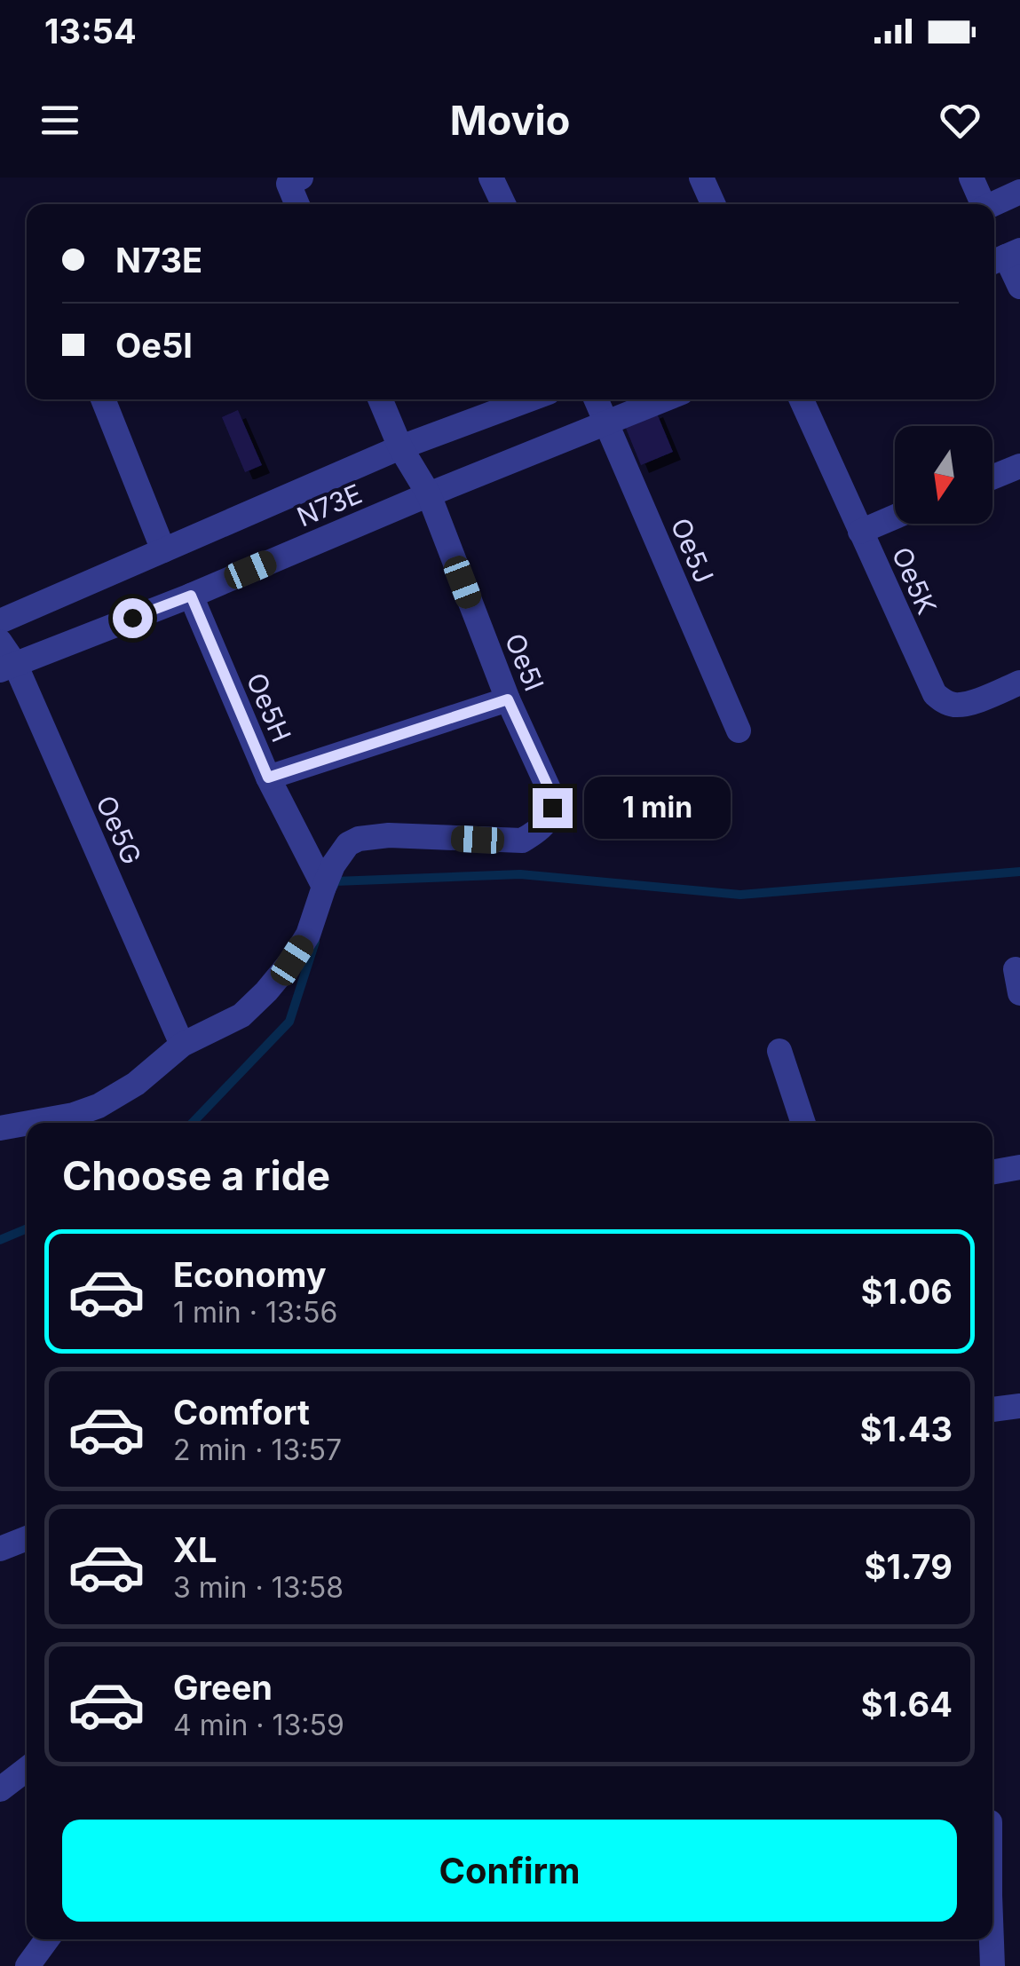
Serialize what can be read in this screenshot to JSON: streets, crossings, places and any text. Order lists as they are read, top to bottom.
{
  "streets": {
    "street": [
      "N73E",
      "Oe5J",
      "Oe5K",
      "Oe5I",
      "Oe5H",
      "Oe5G"
    ]
  },
  "crossings": [
    ["N73E", "Oe5J"],
    ["N73E", "Oe5I"],
    ["N73E", "Oe5H"],
    ["N73E", "Oe5G"],
    ["Oe5I", "Oe5H"]
  ],
  "north": "bottom",
  "page": {
    "status": "13:54",
    "header": "Movio",
    "banner": ["N73E", "Oe5I"],
    "bubble": "1 min",
    "heading": "Choose a ride",
    "list": [
      {
        "name": "Economy",
        "note": "1 min · 13:56",
        "value": "$1.06"
      },
      {
        "name": "Comfort",
        "note": "2 min · 13:57",
        "value": "$1.43"
      },
      {
        "name": "XL",
        "note": "3 min · 13:58",
        "value": "$1.79"
      },
      {
        "name": "Green",
        "note": "4 min · 13:59",
        "value": "$1.64"
      }
    ],
    "buttons": "Confirm"
  }
}
